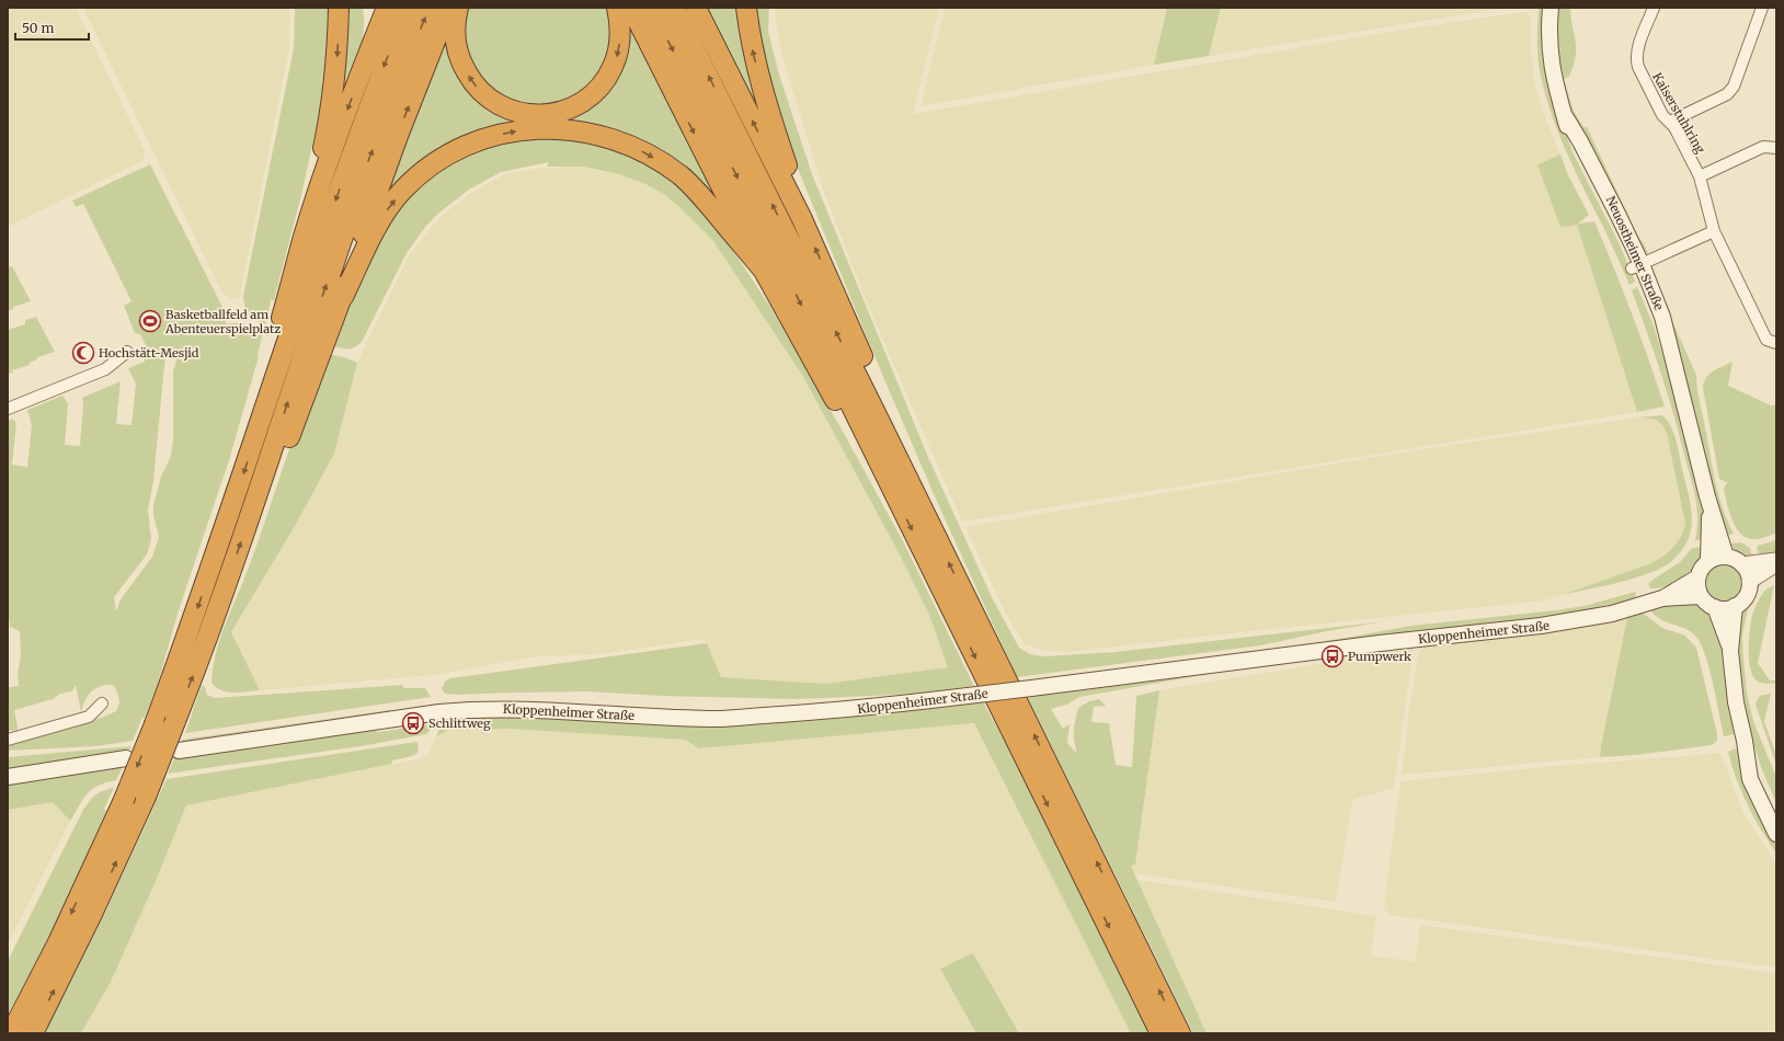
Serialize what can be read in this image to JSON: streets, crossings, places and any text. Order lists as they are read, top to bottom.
{
  "streets": {
    "main road": ["Neuostheimer Straße", "Kloppenheimer Straße"],
    "street": ["Kaiserstuhlring"]
  },
  "crossings": [
    ["Neuostheimer Straße", "Kloppenheimer Straße"]
  ],
  "places": {
    "sports": ["Basketballfeld am Abenteuerspielplatz"],
    "mosque": ["Hochstätt-Mesjid"],
    "bus stop": ["Pumpwerk", "Schlittweg"]
  },
  "scale_bar": "50 m"
}
